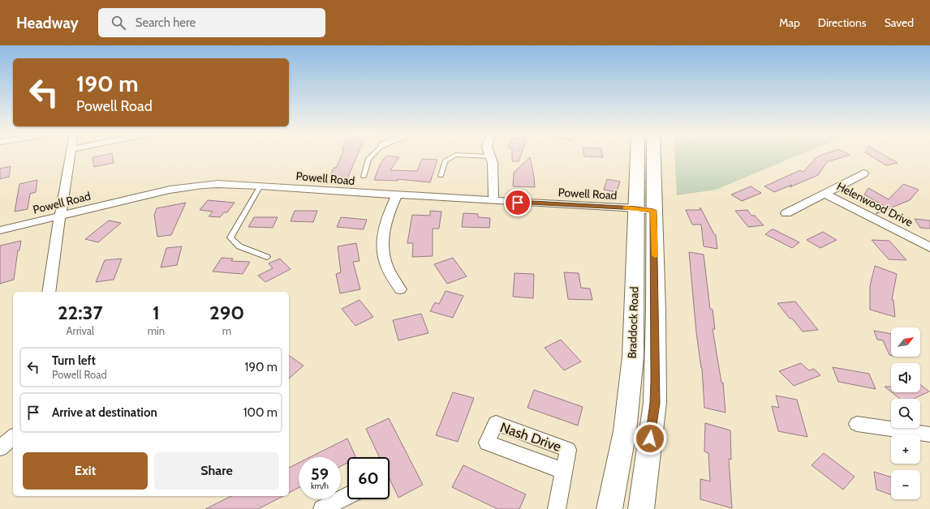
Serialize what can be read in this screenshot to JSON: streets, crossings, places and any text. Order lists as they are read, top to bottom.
{
  "streets": {
    "main road": ["Braddock Road"],
    "street": ["Powell Road", "Helenwood Drive", "Nash Drive"]
  },
  "crossings": [
    ["Powell Road", "Braddock Road"]
  ],
  "north": "top right",
  "page": {
    "header": "Headway",
    "search": "Search here",
    "nav": ["Map", "Directions", "Saved"],
    "turn": ["190 m", "Powell Road"],
    "eta": [
      "22:37",
      "Arrival",
      "1",
      "min",
      "290",
      "m"
    ],
    "map_buttons": ["+", "−"],
    "list": [
      {
        "name": "Turn left",
        "note": "Powell Road",
        "value": "190 m"
      },
      {
        "name": "Arrive at destination",
        "value": "100 m"
      }
    ],
    "buttons": ["Exit", "Share"],
    "speed": "59 km/h",
    "limit": "60"
  }
}
